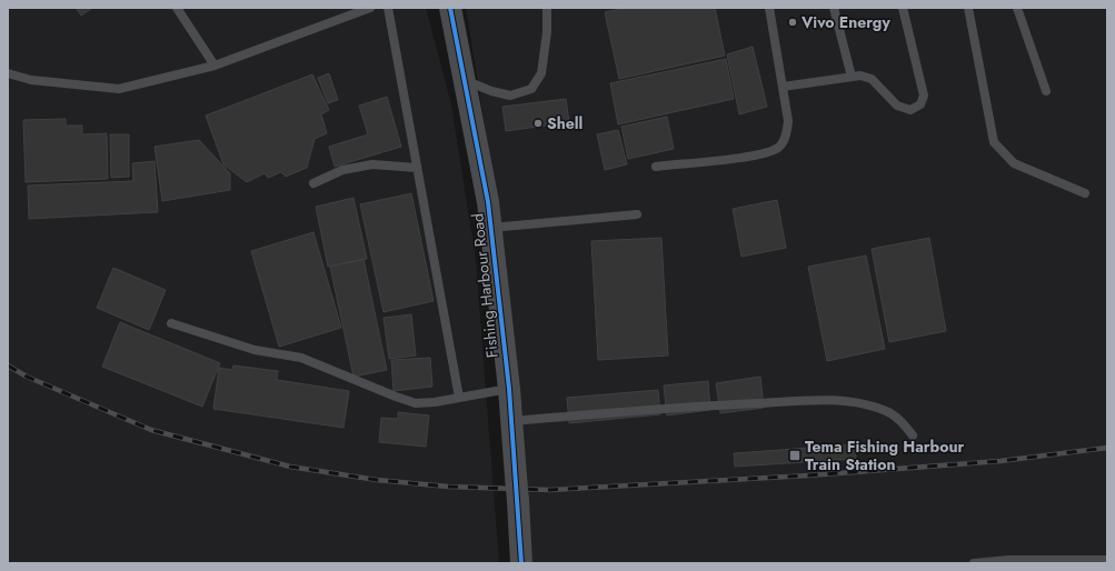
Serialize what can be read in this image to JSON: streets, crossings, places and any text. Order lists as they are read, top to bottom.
{
  "streets": {
    "street": ["Fishing Harbour Road"]
  },
  "places": {
    "other": ["Vivo Energy", "Shell"],
    "transit": ["Tema Fishing Harbour Train Station"]
  }
}
